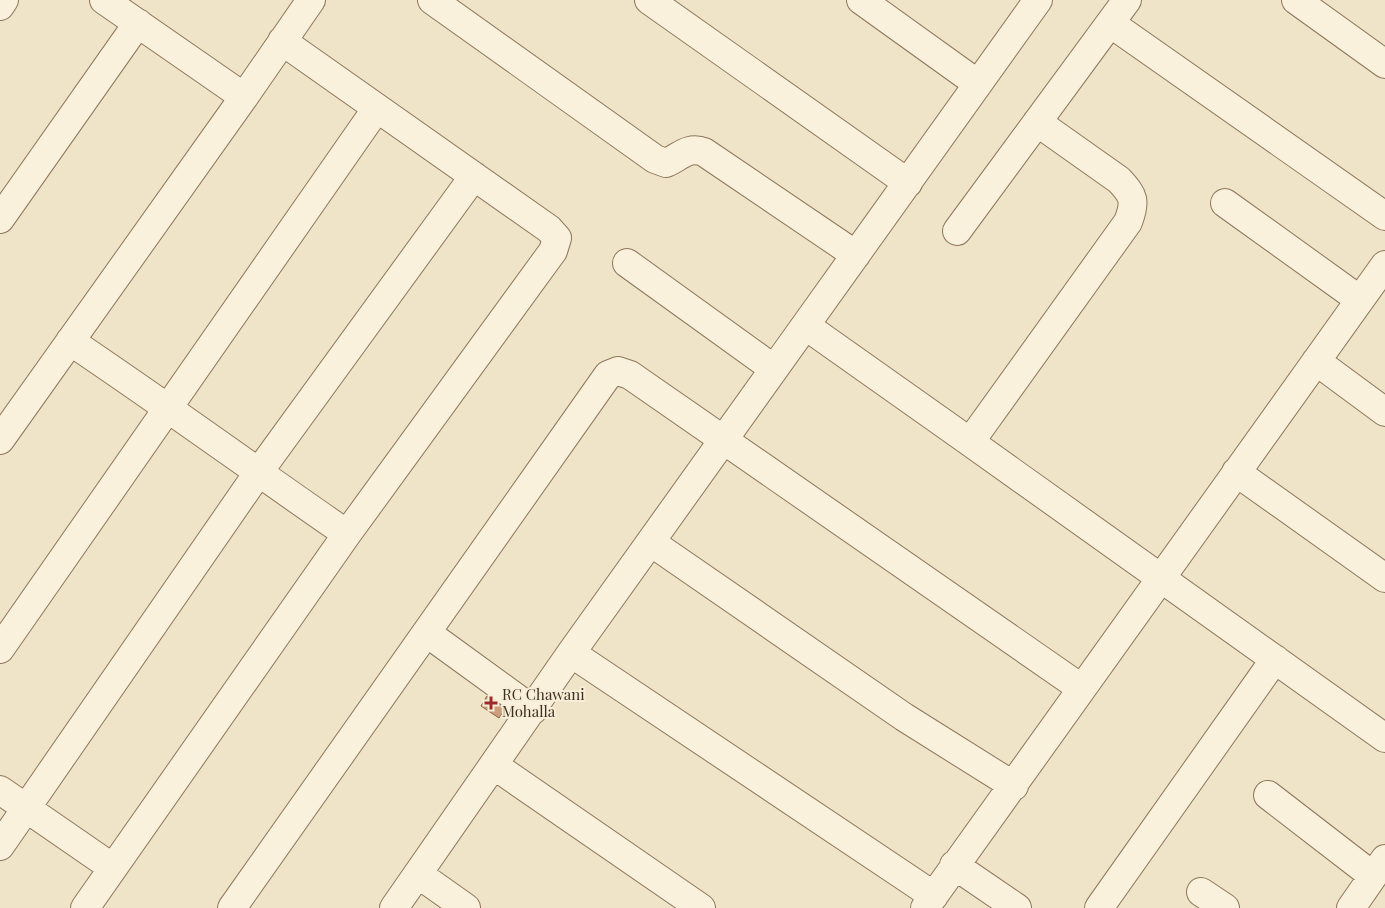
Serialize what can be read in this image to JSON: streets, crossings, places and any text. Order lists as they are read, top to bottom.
{
  "places": {
    "health": ["RC Chawani Mohalla"]
  }
}
